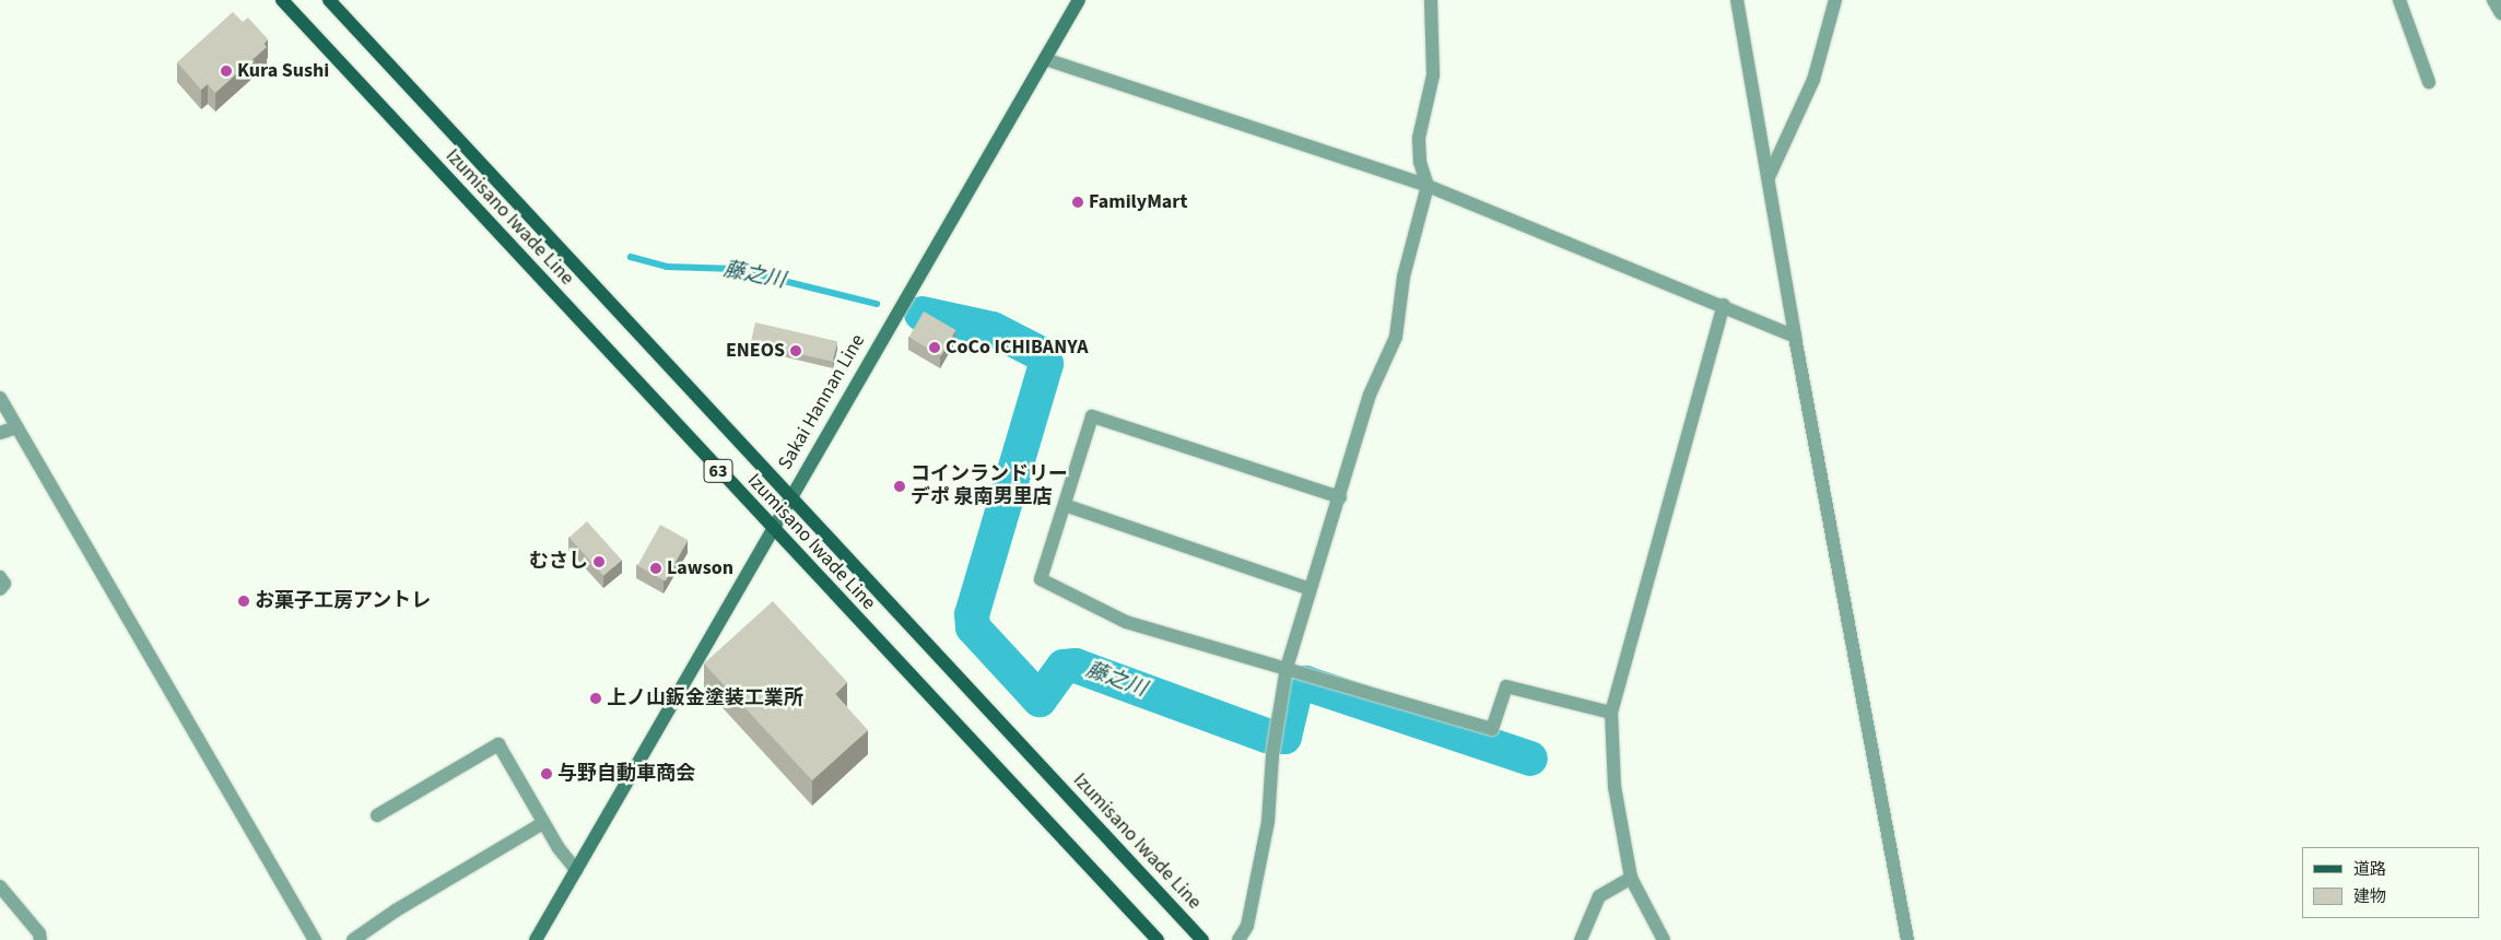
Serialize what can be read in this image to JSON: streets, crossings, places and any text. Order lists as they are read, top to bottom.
{
  "streets": {
    "main road": ["Izumisano Iwade Line", "Sakai Hannan Line", "63"]
  },
  "crossings": [
    ["Izumisano Iwade Line", "Sakai Hannan Line"]
  ],
  "water": ["藤之川"],
  "places": [
    "Kura Sushi",
    "FamilyMart",
    "CoCo ICHIBANYA",
    "ENEOS",
    "コインランドリー デポ 泉南男里店",
    "むさし",
    "Lawson",
    "お菓子工房アントレ",
    "上ノ山鈑金塗装工業所",
    "与野自動車商会"
  ],
  "legend": ["道路", "建物"]
}
